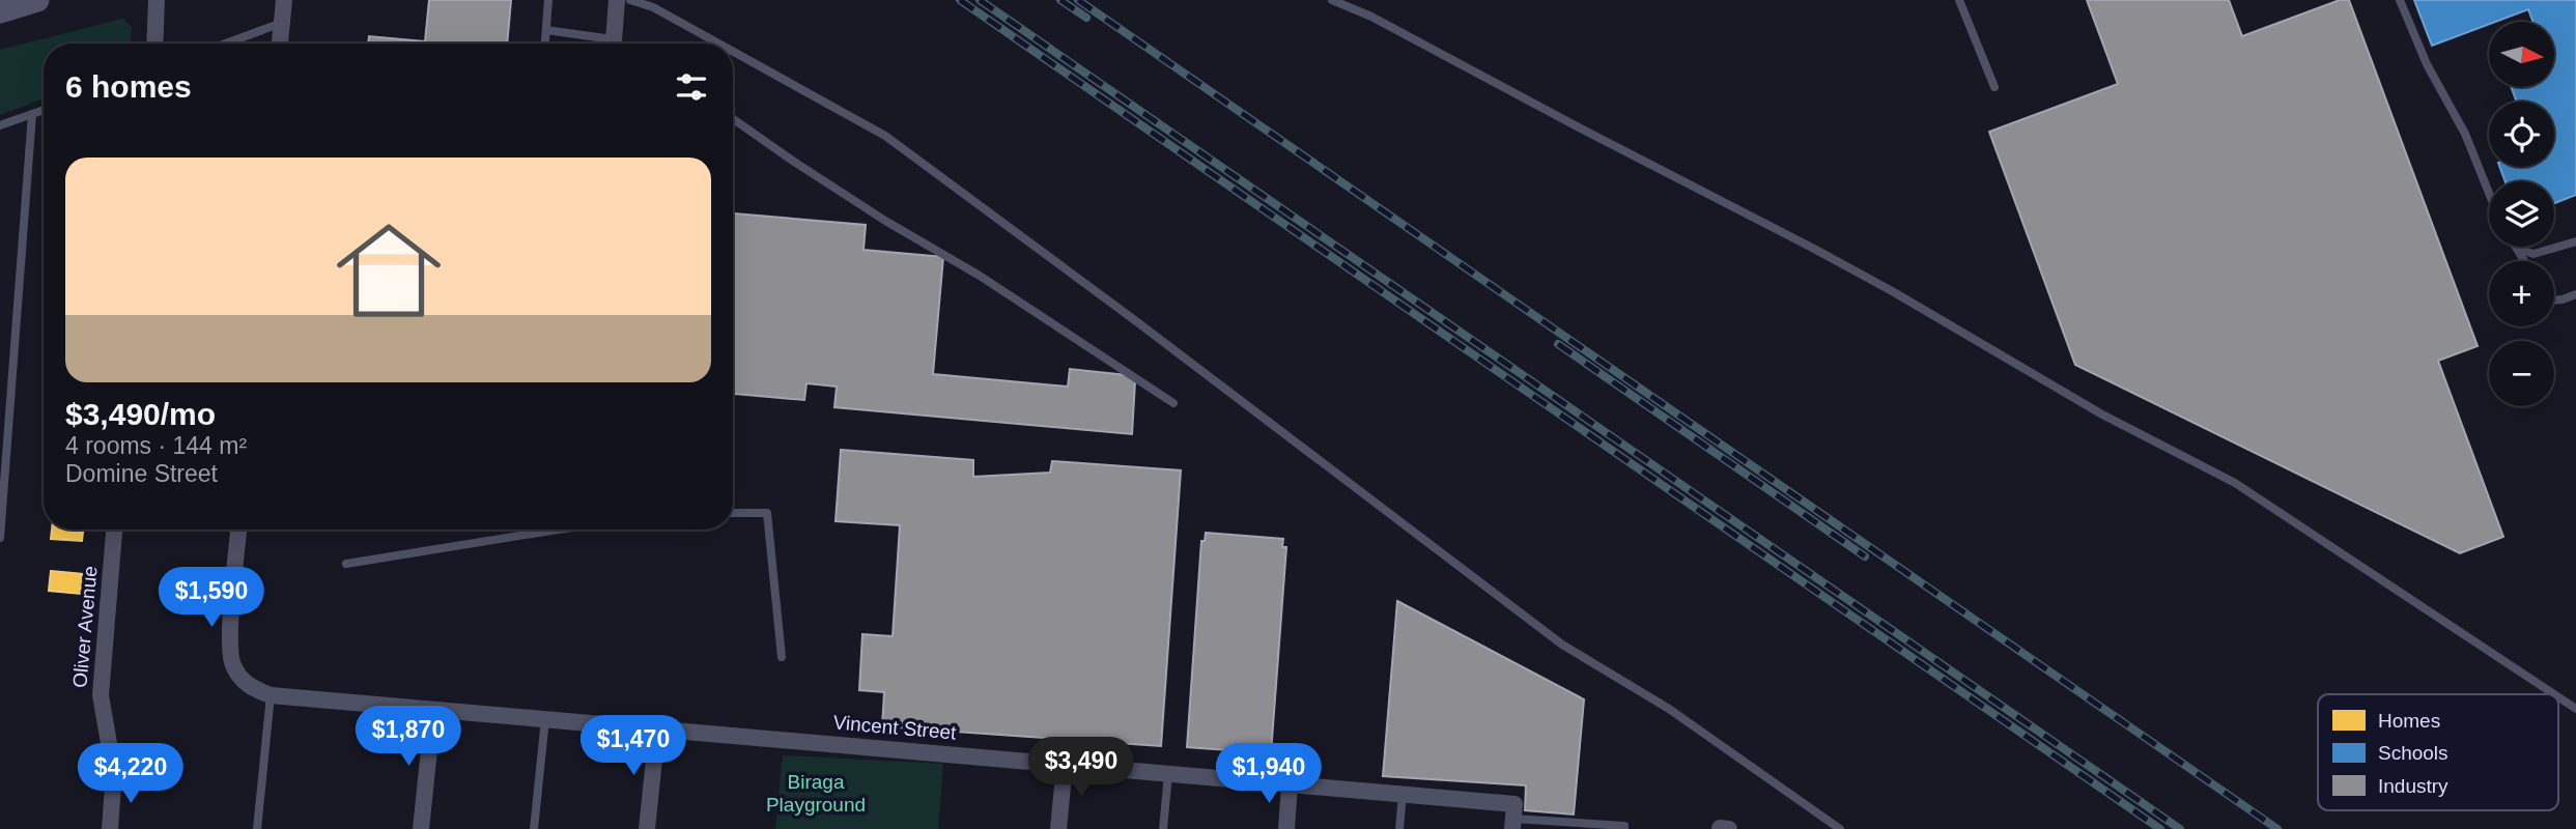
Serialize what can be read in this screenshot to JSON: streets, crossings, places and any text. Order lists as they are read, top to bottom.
{
  "streets": {
    "street": ["Oliver Avenue", "Vincent Street"]
  },
  "parks": ["Biraga Playground"],
  "legend": ["Homes", "Schools", "Industry"],
  "north": "right",
  "page": {
    "map_buttons": ["+", "−"],
    "heading": "6 homes",
    "list": [
      {
        "name": "$3,490/mo",
        "note": "4 rooms · 144 m² · Domine Street"
      }
    ],
    "price": [
      "$1,590",
      "$1,870",
      "$1,470",
      "$3,490",
      "$4,220",
      "$1,940"
    ]
  }
}
